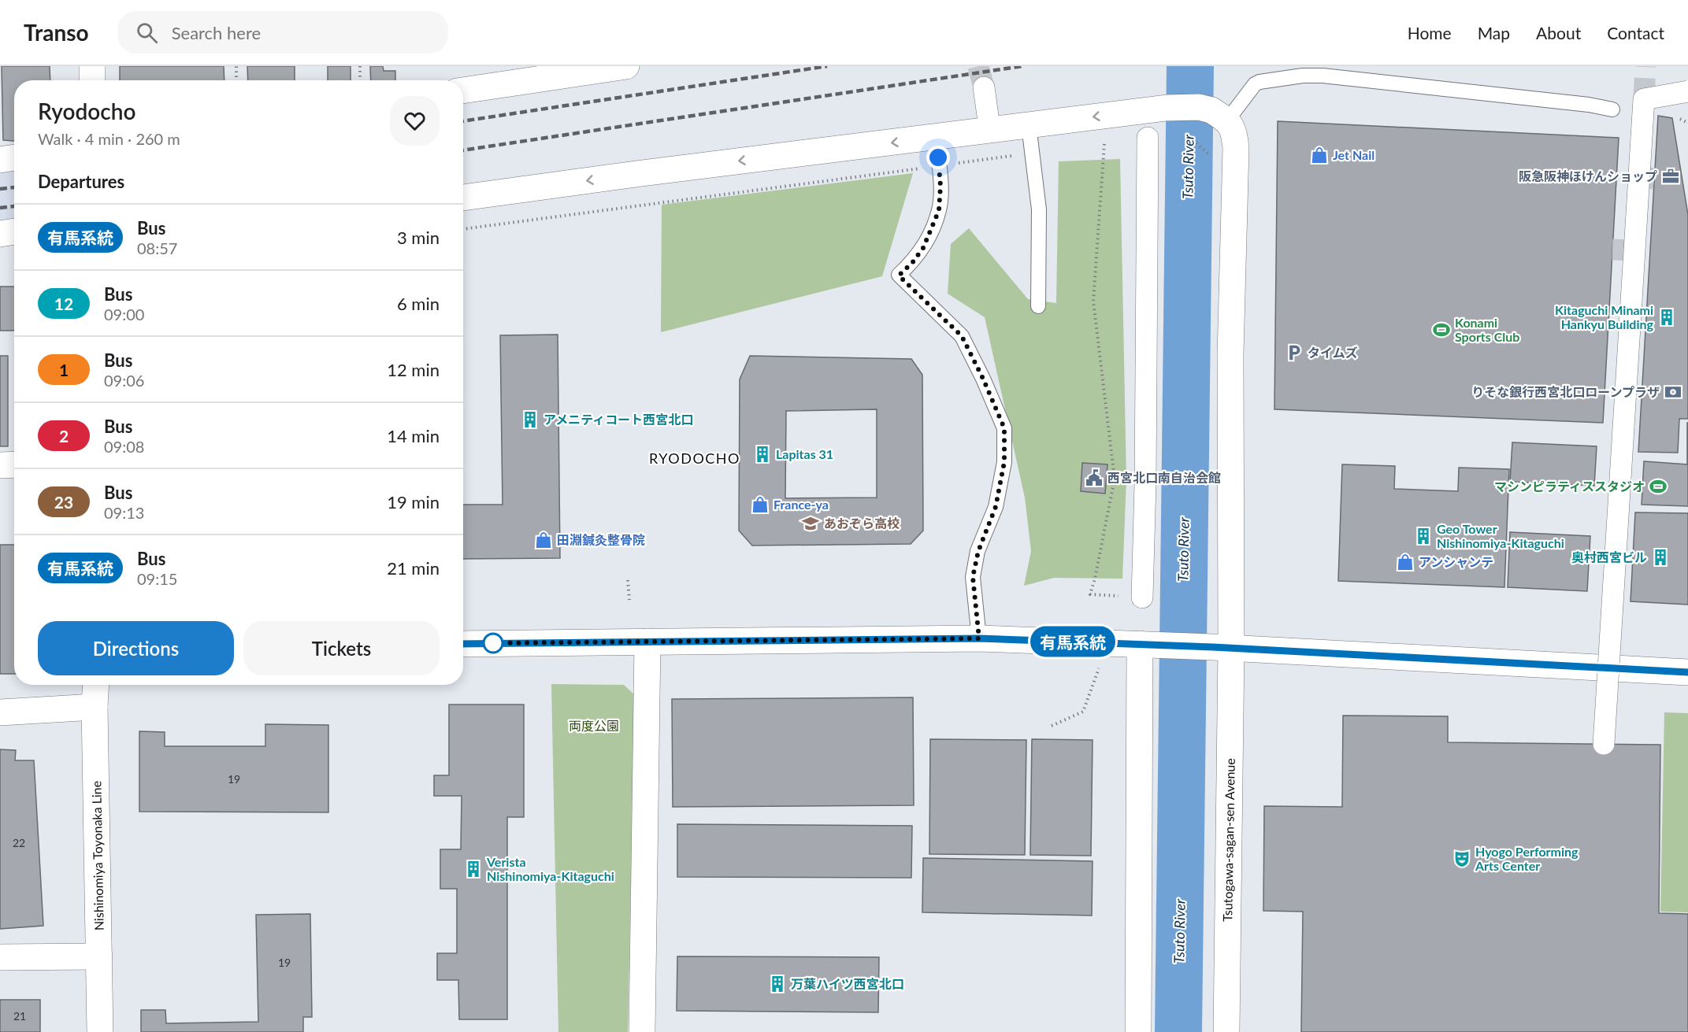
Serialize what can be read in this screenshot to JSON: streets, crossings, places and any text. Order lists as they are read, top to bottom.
{
  "streets": {
    "street": ["Tsutogawa-sagan-sen Avenue", "Nishinomiya Toyonaka Line"]
  },
  "districts": ["RYODOCHO"],
  "water": ["Tsuto River"],
  "parks": ["両度公園"],
  "places": {
    "shop": [
      "Jet Nail",
      "France-ya",
      "田淵鍼灸整骨院",
      "アンシャンテ"
    ],
    "office": ["阪急阪神ほけんショップ"],
    "building": [
      "Kitaguchi Minami Hankyu Building",
      "アメニティコート西宮北口",
      "Lapitas 31",
      "Geo Tower Nishinomiya-Kitaguchi",
      "奥村西宮ビル",
      "Verista Nishinomiya-Kitaguchi",
      "万葉ハイツ西宮北口"
    ],
    "sports": ["Konami Sports Club", "マシンピラティススタジオ"],
    "parking": ["タイムズ"],
    "bank": ["りそな銀行西宮北口ローンプラザ"],
    "public building": ["西宮北口南自治会館"],
    "school or university": ["あおぞら高校"],
    "theatre": ["Hyogo Performing Arts Center"]
  },
  "lines": ["bus line 有馬系統"],
  "house_numbers": [
    "19",
    "22",
    "19",
    "21"
  ],
  "page": {
    "header": "Transo",
    "search": "Search here",
    "nav": [
      "Home",
      "Map",
      "About",
      "Contact"
    ],
    "on_map": "有馬系統",
    "heading": [
      ["Ryodocho", "Walk · 4 min · 260 m"],
      "Departures"
    ],
    "list": [
      {
        "mark": "有馬系統",
        "name": "Bus",
        "note": "08:57",
        "value": "3 min"
      },
      {
        "mark": "12",
        "name": "Bus",
        "note": "09:00",
        "value": "6 min"
      },
      {
        "mark": "1",
        "name": "Bus",
        "note": "09:06",
        "value": "12 min"
      },
      {
        "mark": "2",
        "name": "Bus",
        "note": "09:08",
        "value": "14 min"
      },
      {
        "mark": "23",
        "name": "Bus",
        "note": "09:13",
        "value": "19 min"
      },
      {
        "mark": "有馬系統",
        "name": "Bus",
        "note": "09:15",
        "value": "21 min"
      }
    ],
    "buttons": ["Directions", "Tickets"]
  }
}
